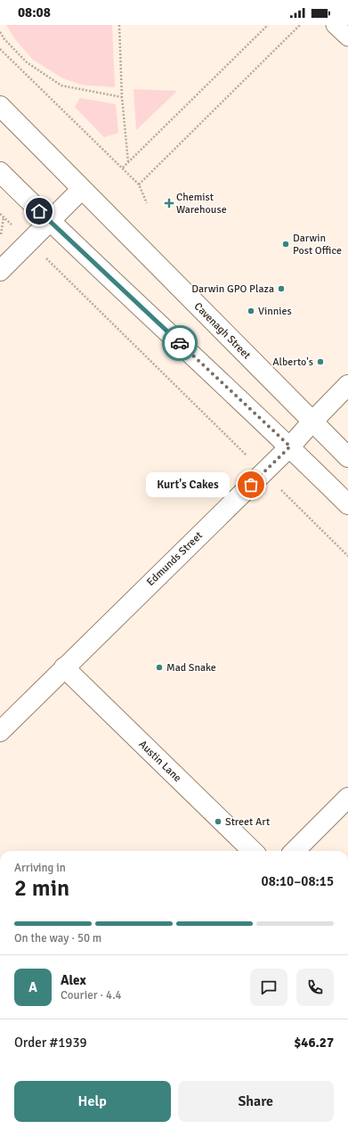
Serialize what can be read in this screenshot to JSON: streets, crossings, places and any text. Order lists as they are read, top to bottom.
{
  "streets": {
    "street": ["Cavenagh Street", "Edmunds Street", "Austin Lane"]
  },
  "crossings": [
    ["Cavenagh Street", "Edmunds Street"],
    ["Edmunds Street", "Austin Lane"]
  ],
  "places": {
    "health": ["Chemist Warehouse"],
    "other": [
      "Darwin Post Office",
      "Darwin GPO Plaza",
      "Vinnies",
      "Alberto's",
      "Kurt's Cakes",
      "Mad Snake",
      "Street Art"
    ]
  },
  "page": {
    "status": "08:08",
    "bubble": "Kurt's Cakes",
    "heading": ["2 min", "Arriving in", "08:10–08:15"],
    "panel": [
      "Alex",
      "Courier · 4.4",
      "Order #1939",
      "$46.27"
    ],
    "bar": "On the way · 50 m",
    "round": "A",
    "buttons": ["Help", "Share"]
  }
}
